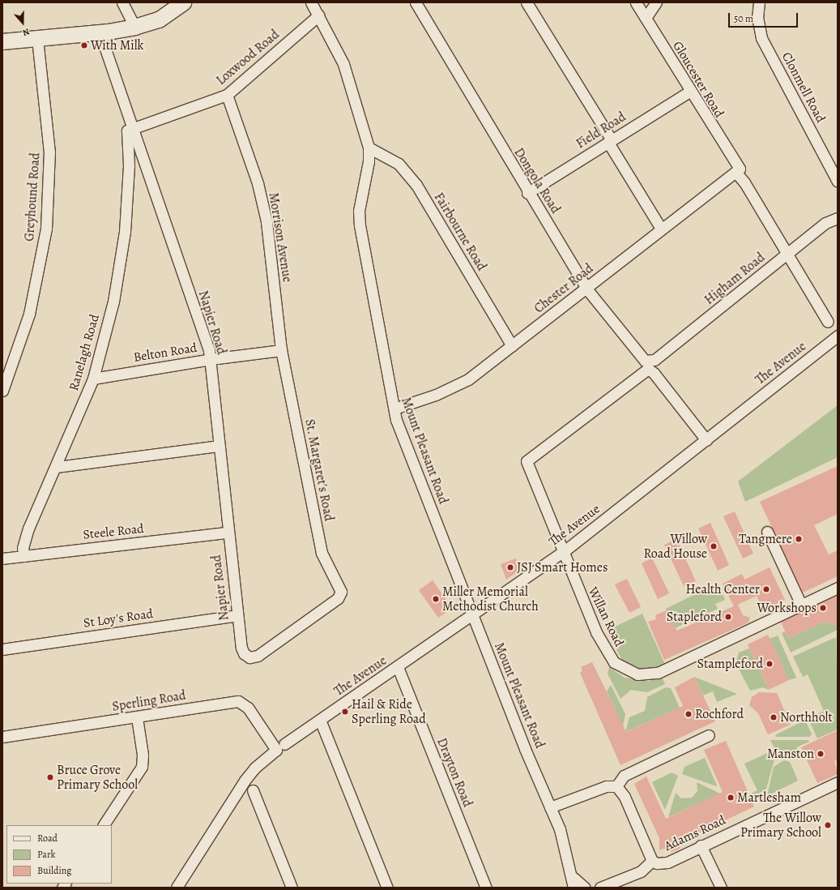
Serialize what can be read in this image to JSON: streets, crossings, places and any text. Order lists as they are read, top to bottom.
{
  "streets": {
    "street": [
      "Loxwood Road",
      "Gloucester Road",
      "Clonmell Road",
      "Field Road",
      "Dongola Road",
      "Greyhound Road",
      "Fairbourne Road",
      "Morrison Avenue",
      "Higham Road",
      "Chester Road",
      "Napier Road",
      "Ranelagh Road",
      "Belton Road",
      "The Avenue",
      "Mount Pleasant Road",
      "St. Margaret's Road",
      "Steele Road",
      "Willan Road",
      "St Loy's Road",
      "Sperling Road",
      "Drayton Road",
      "Adams Road"
    ]
  },
  "crossings": [
    ["Loxwood Road", "Morrison Avenue"],
    ["Loxwood Road", "Napier Road"],
    ["Loxwood Road", "Ranelagh Road"],
    ["Loxwood Road", "Mount Pleasant Road"],
    ["Gloucester Road", "Field Road"],
    ["Gloucester Road", "Higham Road"],
    ["Gloucester Road", "Chester Road"],
    ["Field Road", "Dongola Road"],
    ["Dongola Road", "Higham Road"],
    ["Dongola Road", "Chester Road"],
    ["Dongola Road", "The Avenue"],
    ["Fairbourne Road", "Chester Road"],
    ["Fairbourne Road", "Mount Pleasant Road"],
    ["Morrison Avenue", "Belton Road"],
    ["Morrison Avenue", "St. Margaret's Road"],
    ["Higham Road", "Willan Road"],
    ["Chester Road", "Mount Pleasant Road"],
    ["Napier Road", "Ranelagh Road"],
    ["Napier Road", "Belton Road"],
    ["Napier Road", "St. Margaret's Road"],
    ["Napier Road", "Steele Road"],
    ["Napier Road", "St Loy's Road"],
    ["Ranelagh Road", "Belton Road"],
    ["Ranelagh Road", "Steele Road"],
    ["Belton Road", "St. Margaret's Road"],
    ["The Avenue", "Mount Pleasant Road"],
    ["The Avenue", "Willan Road"],
    ["The Avenue", "Sperling Road"],
    ["The Avenue", "Drayton Road"]
  ],
  "places": [
    "With Milk",
    "Tangmere",
    "Willow Road House",
    "JSJ Smart Homes",
    "Health Center",
    "Miller Memorial Methodist Church",
    "Workshops",
    "Stapleford",
    "Stampleford",
    "Hail & Ride Sperling Road",
    "Rochford",
    "Northholt",
    "Manston",
    "Bruce Grove Primary School",
    "Martlesham",
    "The Willow Primary School"
  ],
  "legend": ["Road", "Park", "Building"],
  "scale_bar": "50 m",
  "north": "bottom"
}
